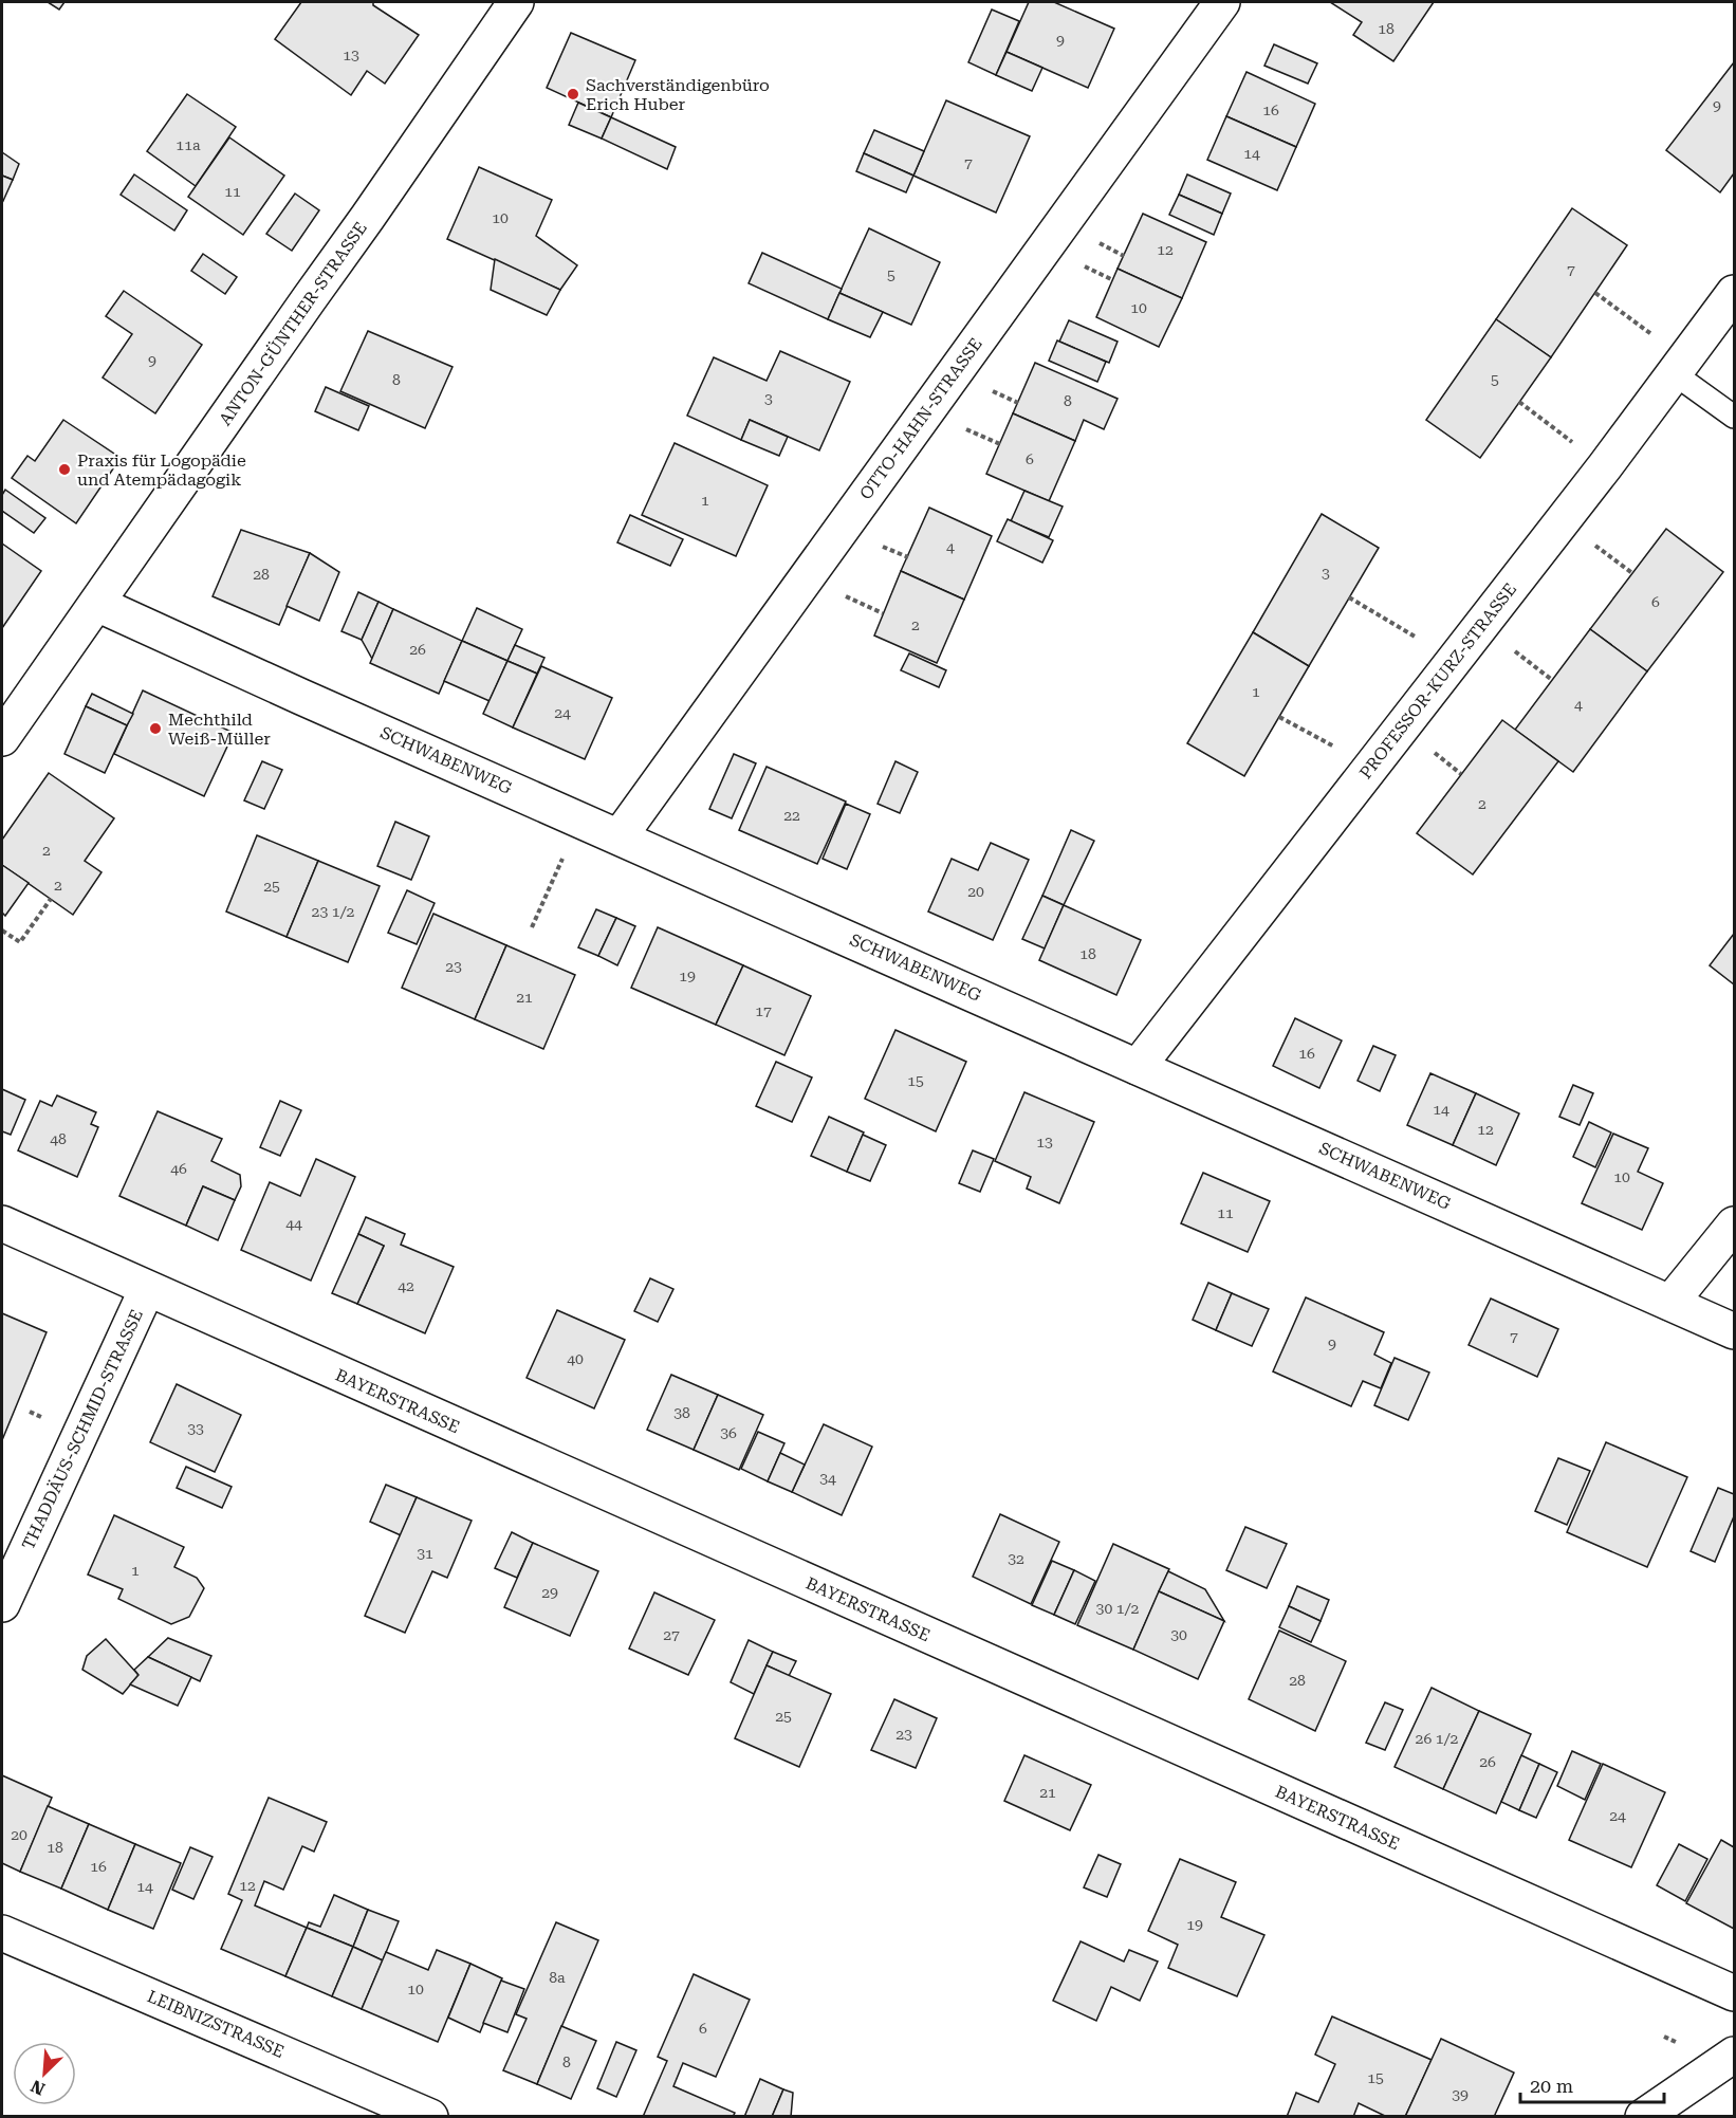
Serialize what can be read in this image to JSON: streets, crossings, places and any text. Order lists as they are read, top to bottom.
{
  "streets": {
    "street": [
      "ANTON-GÜNTHER-STRASSE",
      "OTTO-HAHN-STRASSE",
      "PROFESSOR-KURZ-STRASSE",
      "SCHWABENWEG",
      "BAYERSTRASSE",
      "THADDÄUS-SCHMID-STRASSE",
      "LEIBNIZSTRASSE"
    ]
  },
  "crossings": [
    ["ANTON-GÜNTHER-STRASSE", "SCHWABENWEG"],
    ["OTTO-HAHN-STRASSE", "SCHWABENWEG"],
    ["PROFESSOR-KURZ-STRASSE", "SCHWABENWEG"],
    ["BAYERSTRASSE", "THADDÄUS-SCHMID-STRASSE"]
  ],
  "places": ["Sachverständigenbüro Erich Huber", "Praxis für Logopädie und Atempädagogik", "Mechthild Weiß-Müller"],
  "house_numbers": [
    "18",
    "9",
    "13",
    "9",
    "16",
    "11a",
    "14",
    "7",
    "11",
    "10",
    "12",
    "7",
    "5",
    "10",
    "9",
    "8",
    "5",
    "3",
    "8",
    "6",
    "1",
    "4",
    "3",
    "28",
    "6",
    "2",
    "26",
    "1",
    "4",
    "24",
    "2",
    "22",
    "2",
    "2",
    "25",
    "20",
    "23 1/2",
    "18",
    "23",
    "19",
    "21",
    "17",
    "16",
    "15",
    "14",
    "12",
    "48",
    "13",
    "46",
    "10",
    "11",
    "44",
    "42",
    "7",
    "9",
    "40",
    "38",
    "33",
    "36",
    "34",
    "31",
    "32",
    "1",
    "29",
    "30 1/2",
    "27",
    "30",
    "28",
    "25",
    "23",
    "26 1/2",
    "26",
    "21",
    "24",
    "20",
    "18",
    "16",
    "12",
    "14",
    "19",
    "8a",
    "10",
    "6",
    "8",
    "15",
    "39"
  ],
  "scale_bar": "20 m",
  "north": "bottom left"
}
